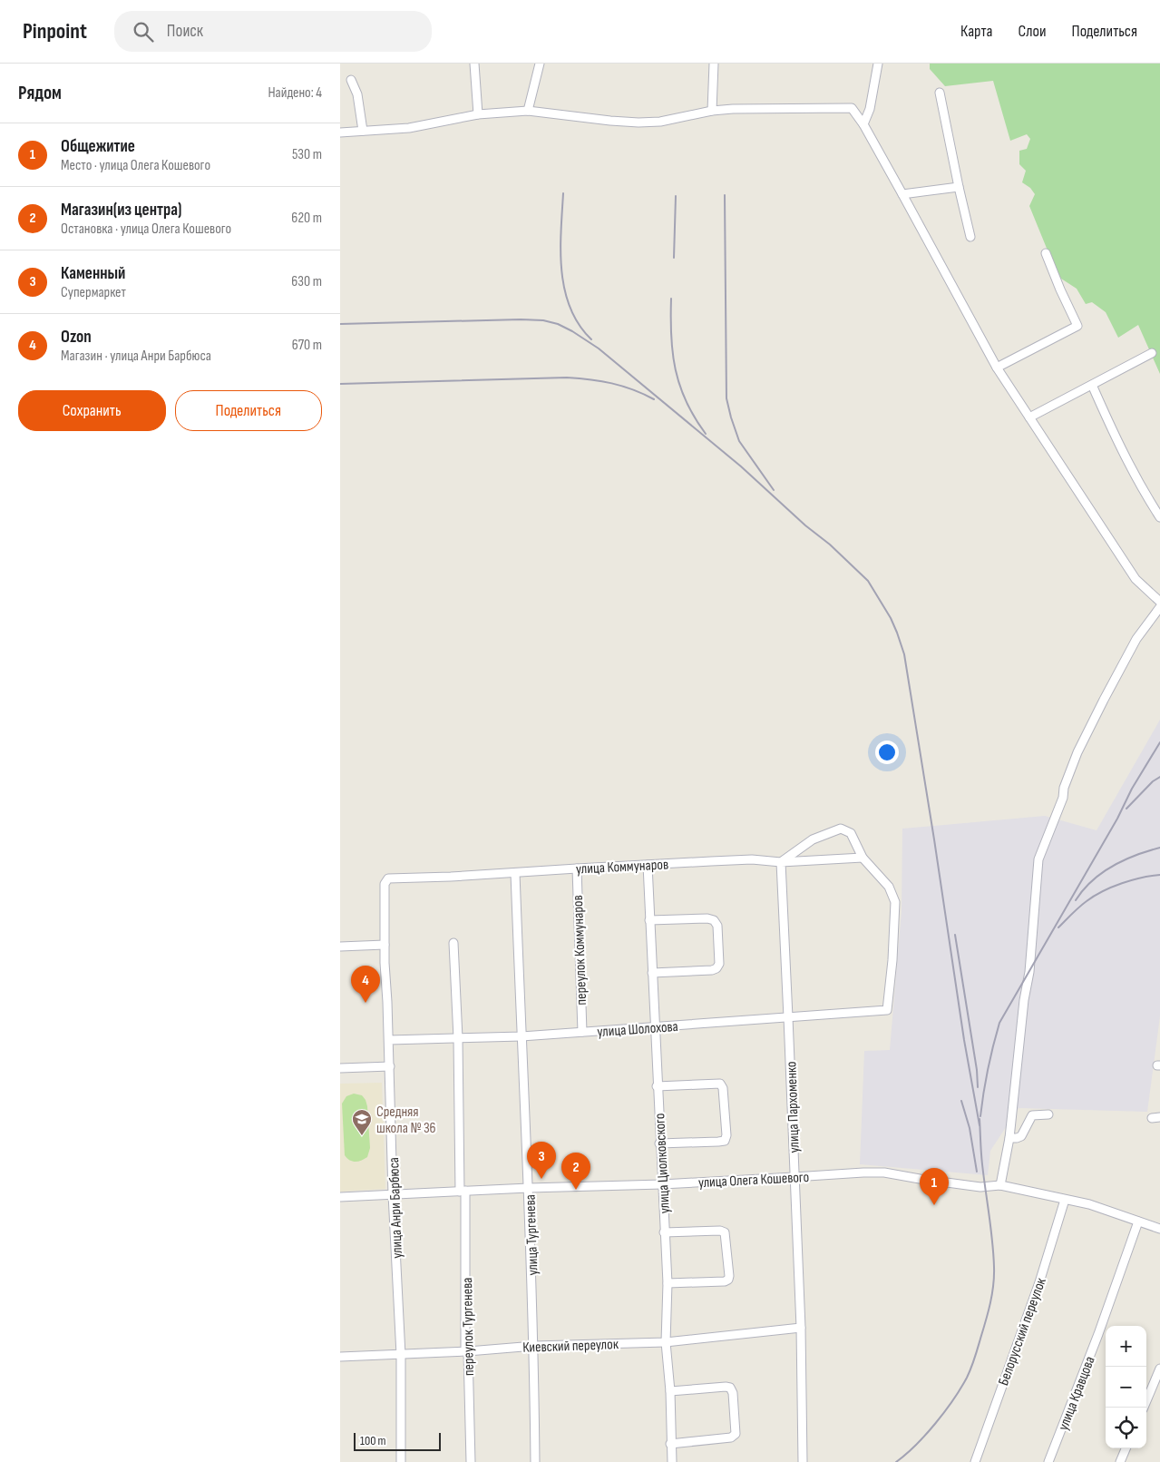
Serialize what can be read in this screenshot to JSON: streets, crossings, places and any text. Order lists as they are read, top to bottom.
{
  "streets": {
    "street": [
      "улица Коммунаров",
      "переулок Коммунаров",
      "улица Шолохова",
      "улица Пархоменко",
      "улица Циолковского",
      "улица Олега Кошевого",
      "улица Анри Барбюса",
      "улица Тургенева",
      "переулок Тургенева",
      "Белорусский переулок",
      "Киевский переулок",
      "улица Кравцова"
    ]
  },
  "crossings": [
    ["улица Коммунаров", "переулок Коммунаров"],
    ["улица Коммунаров", "улица Шолохова"],
    ["улица Коммунаров", "улица Пархоменко"],
    ["улица Коммунаров", "улица Циолковского"],
    ["улица Коммунаров", "улица Анри Барбюса"],
    ["улица Коммунаров", "улица Тургенева"],
    ["переулок Коммунаров", "улица Шолохова"],
    ["улица Шолохова", "улица Пархоменко"],
    ["улица Шолохова", "улица Циолковского"],
    ["улица Шолохова", "улица Анри Барбюса"],
    ["улица Шолохова", "улица Тургенева"],
    ["улица Шолохова", "переулок Тургенева"],
    ["улица Пархоменко", "улица Олега Кошевого"],
    ["улица Пархоменко", "Киевский переулок"],
    ["улица Циолковского", "улица Олега Кошевого"],
    ["улица Циолковского", "Киевский переулок"],
    ["улица Олега Кошевого", "улица Анри Барбюса"],
    ["улица Олега Кошевого", "улица Тургенева"],
    ["улица Олега Кошевого", "переулок Тургенева"],
    ["улица Олега Кошевого", "Белорусский переулок"],
    ["улица Олега Кошевого", "улица Кравцова"],
    ["улица Анри Барбюса", "Киевский переулок"],
    ["улица Тургенева", "Киевский переулок"],
    ["переулок Тургенева", "Киевский переулок"]
  ],
  "places": {
    "school or university": ["Средняя школа № 36"]
  },
  "scale_bar": "100 m",
  "page": {
    "header": "Pinpoint",
    "search": "Поиск",
    "nav": ["Карта", "Слои", "Поделиться"],
    "heading": ["Рядом", "Найдено: 4"],
    "list": [
      {
        "mark": "1",
        "name": "Общежитие",
        "note": "Место · улица Олега Кошевого",
        "value": "530 m"
      },
      {
        "mark": "2",
        "name": "Магазин(из центра)",
        "note": "Остановка · улица Олега Кошевого",
        "value": "620 m"
      },
      {
        "mark": "3",
        "name": "Каменный",
        "note": "Супермаркет",
        "value": "630 m"
      },
      {
        "mark": "4",
        "name": "Ozon",
        "note": "Магазин · улица Анри Барбюса",
        "value": "670 m"
      }
    ],
    "buttons": ["Сохранить", "Поделиться"],
    "pins": [
      "4",
      "3",
      "2",
      "1"
    ],
    "map_buttons": ["+", "−"],
    "scale": "100 m"
  }
}
